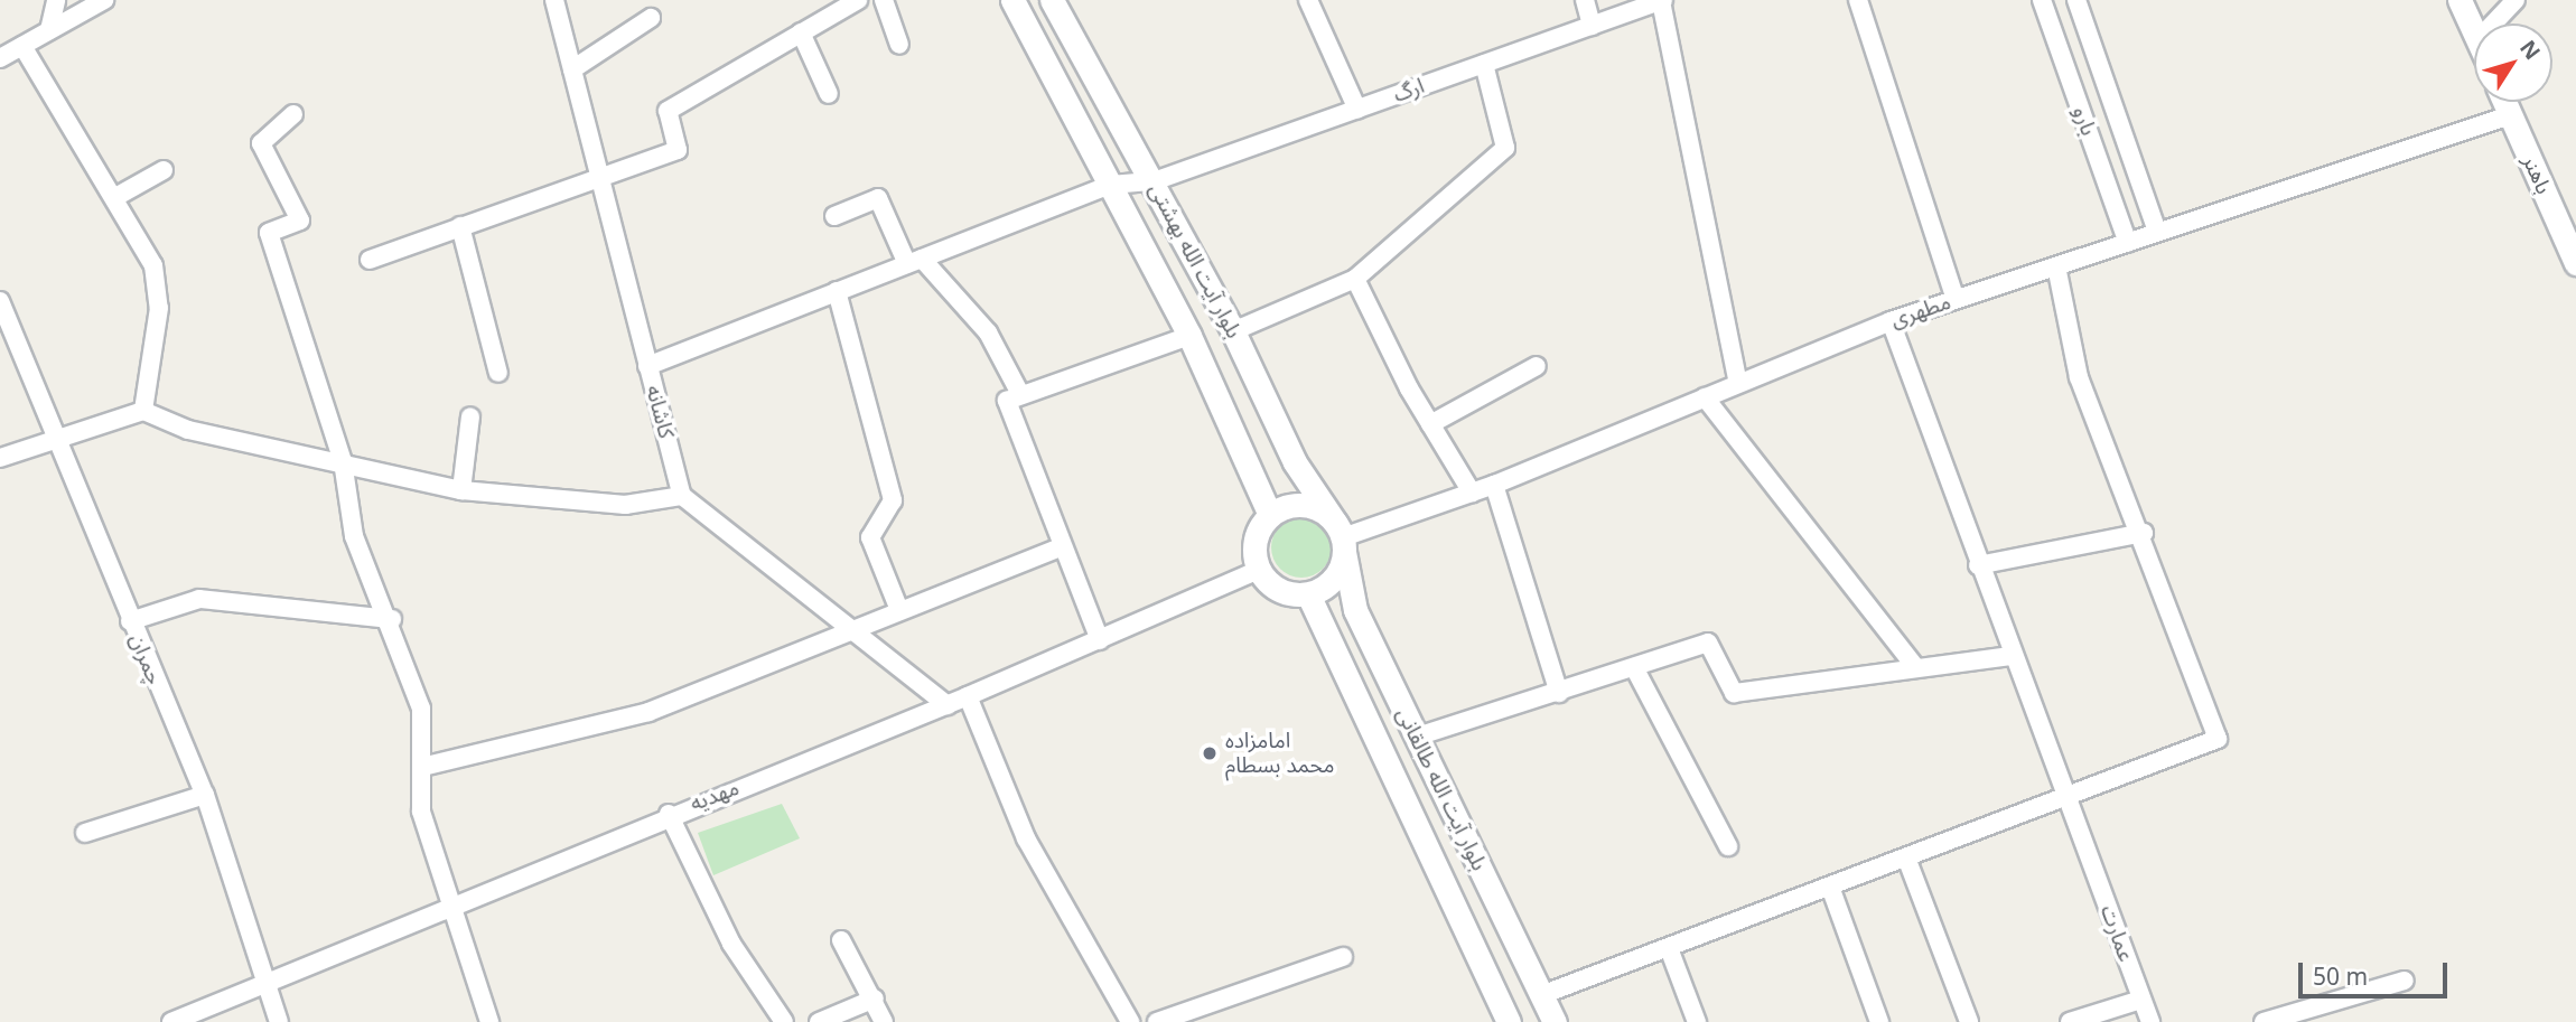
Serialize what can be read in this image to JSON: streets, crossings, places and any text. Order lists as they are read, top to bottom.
{
  "streets": {
    "street": [
      "ارگ",
      "بارو",
      "باهنر",
      "بلوار آیت الله بهشتی",
      "مطهری",
      "کاشانه",
      "چمران",
      "بلوار آیت الله طالقانی",
      "مهدیه",
      "عمارت"
    ]
  },
  "crossings": [
    ["ارگ", "بلوار آیت الله بهشتی"],
    ["ارگ", "کاشانه"],
    ["بارو", "مطهری"],
    ["باهنر", "مطهری"],
    ["بلوار آیت الله بهشتی", "مطهری"],
    ["بلوار آیت الله بهشتی", "بلوار آیت الله طالقانی"],
    ["بلوار آیت الله بهشتی", "مهدیه"],
    ["مطهری", "بلوار آیت الله طالقانی"],
    ["مطهری", "مهدیه"],
    ["مطهری", "عمارت"],
    ["چمران", "مهدیه"],
    ["بلوار آیت الله طالقانی", "مهدیه"]
  ],
  "places": ["امامزاده محمد بسطام"],
  "scale_bar": "50 m",
  "north": "top right"
}
